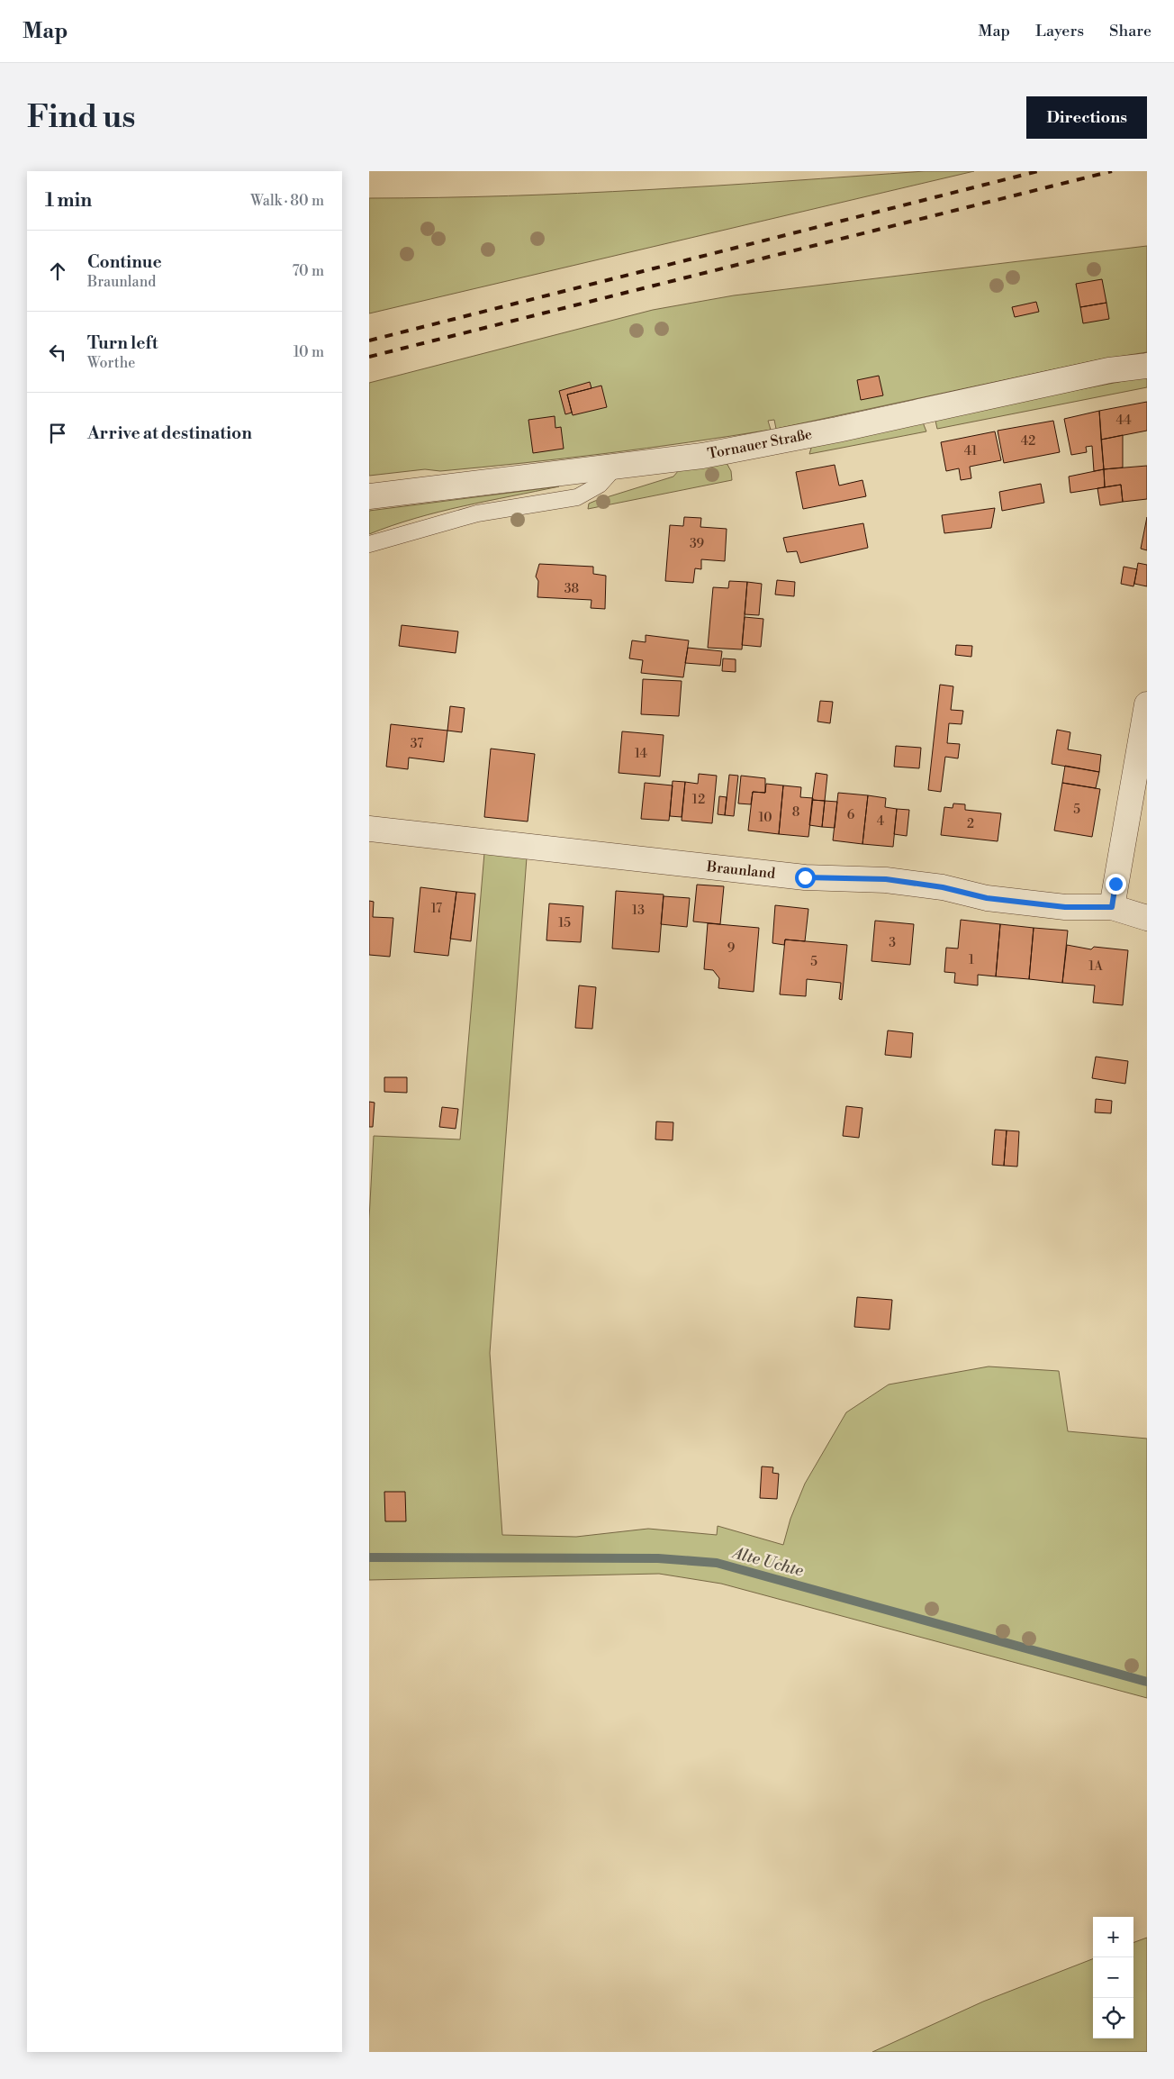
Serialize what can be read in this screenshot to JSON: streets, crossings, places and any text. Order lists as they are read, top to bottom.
{
  "streets": {
    "street": ["Tornauer Straße", "Braunland"]
  },
  "water": ["Alte Uchte"],
  "house_numbers": [
    "44",
    "42",
    "41",
    "39",
    "38",
    "37",
    "14",
    "12",
    "5",
    "8",
    "6",
    "10",
    "4",
    "2",
    "17",
    "13",
    "15",
    "3",
    "9",
    "1",
    "5",
    "1A"
  ],
  "page": {
    "header": "Map",
    "nav": ["Map", "Layers", "Share"],
    "buttons": "Directions",
    "title": "Find us",
    "heading": ["1 min", "Walk · 80 m"],
    "list": [
      ["Continue", "Braunland", "70 m"],
      ["Turn left", "Worthe", "10 m"],
      "Arrive at destination"
    ],
    "map_buttons": ["+", "−"]
  }
}
